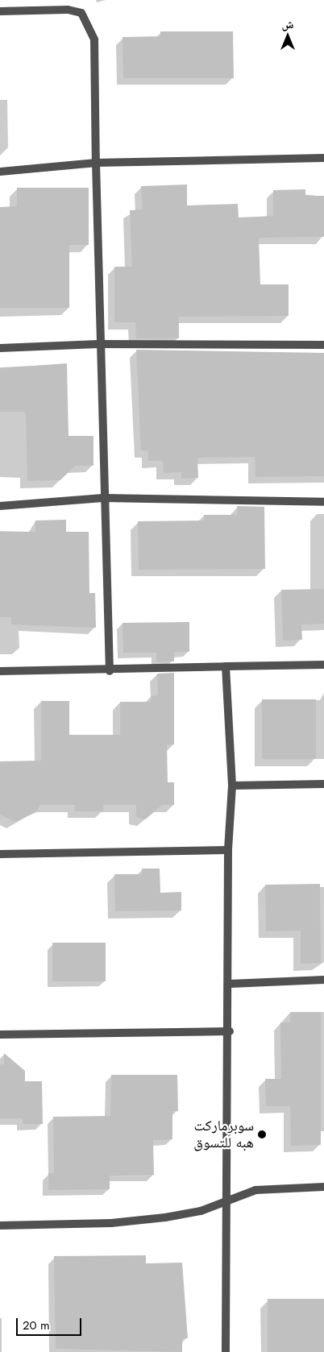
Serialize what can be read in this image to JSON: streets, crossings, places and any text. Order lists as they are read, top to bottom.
{
  "places": ["سوبرماركت هبه للتسوق"],
  "scale_bar": "20 m",
  "north": "top"
}
